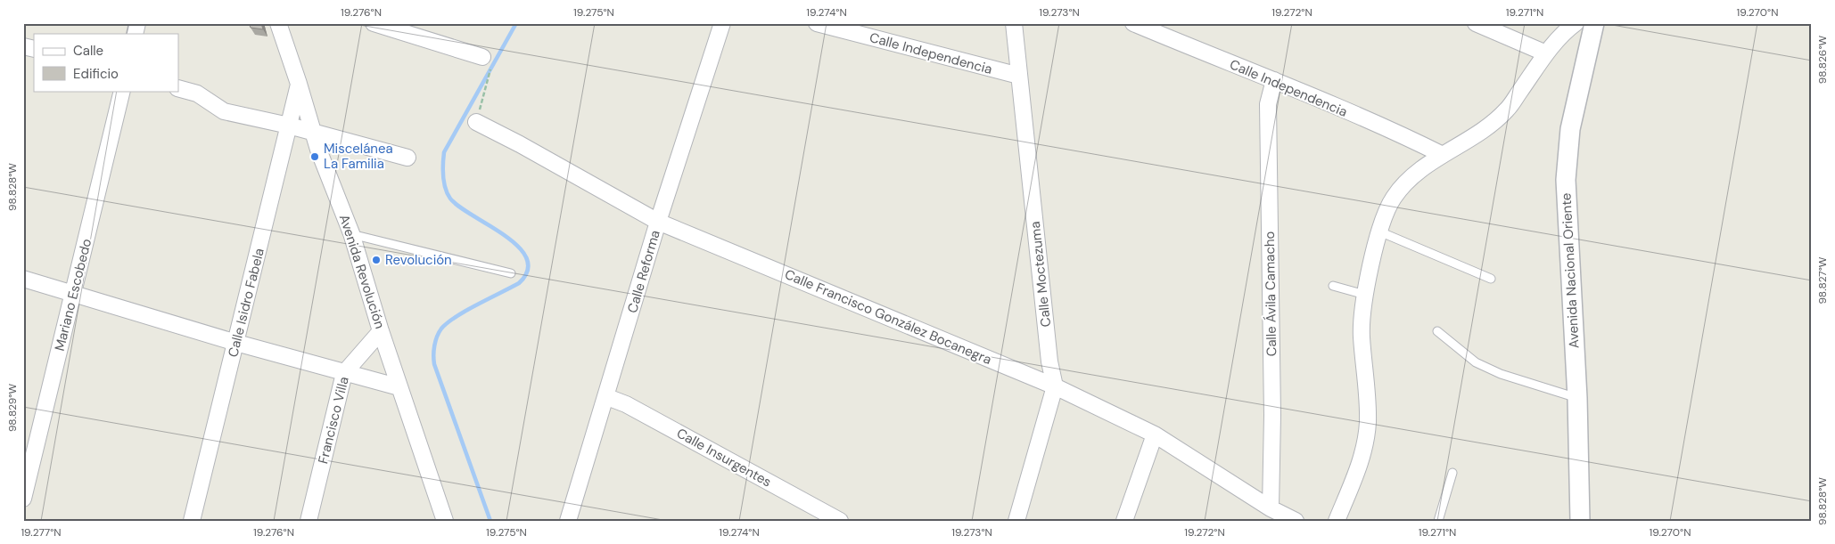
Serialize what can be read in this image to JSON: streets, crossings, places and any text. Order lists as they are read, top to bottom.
{
  "streets": {
    "street": [
      "Calle Independencia",
      "Avenida Nacional Oriente",
      "Avenida Revolución",
      "Calle Reforma",
      "Calle Moctezuma",
      "Calle Ávila Camacho",
      "Mariano Escobedo",
      "Calle Isidro Fabela",
      "Calle Francisco González Bocanegra",
      "Francisco Villa",
      "Calle Insurgentes"
    ]
  },
  "crossings": [
    ["Calle Independencia", "Calle Moctezuma"],
    ["Calle Independencia", "Calle Ávila Camacho"],
    ["Avenida Revolución", "Calle Isidro Fabela"],
    ["Avenida Revolución", "Francisco Villa"],
    ["Calle Reforma", "Calle Francisco González Bocanegra"],
    ["Calle Reforma", "Calle Insurgentes"],
    ["Calle Moctezuma", "Calle Francisco González Bocanegra"],
    ["Calle Ávila Camacho", "Calle Francisco González Bocanegra"]
  ],
  "places": ["Miscelánea La Familia", "Revolución"],
  "legend": ["Calle", "Edificio"],
  "coordinates": [
    "19.276°N",
    "19.275°N",
    "19.274°N",
    "19.273°N",
    "19.272°N",
    "19.271°N",
    "19.270°N",
    "98.826°W",
    "98.828°W",
    "98.827°W",
    "98.829°W",
    "19.277°N"
  ]
}
